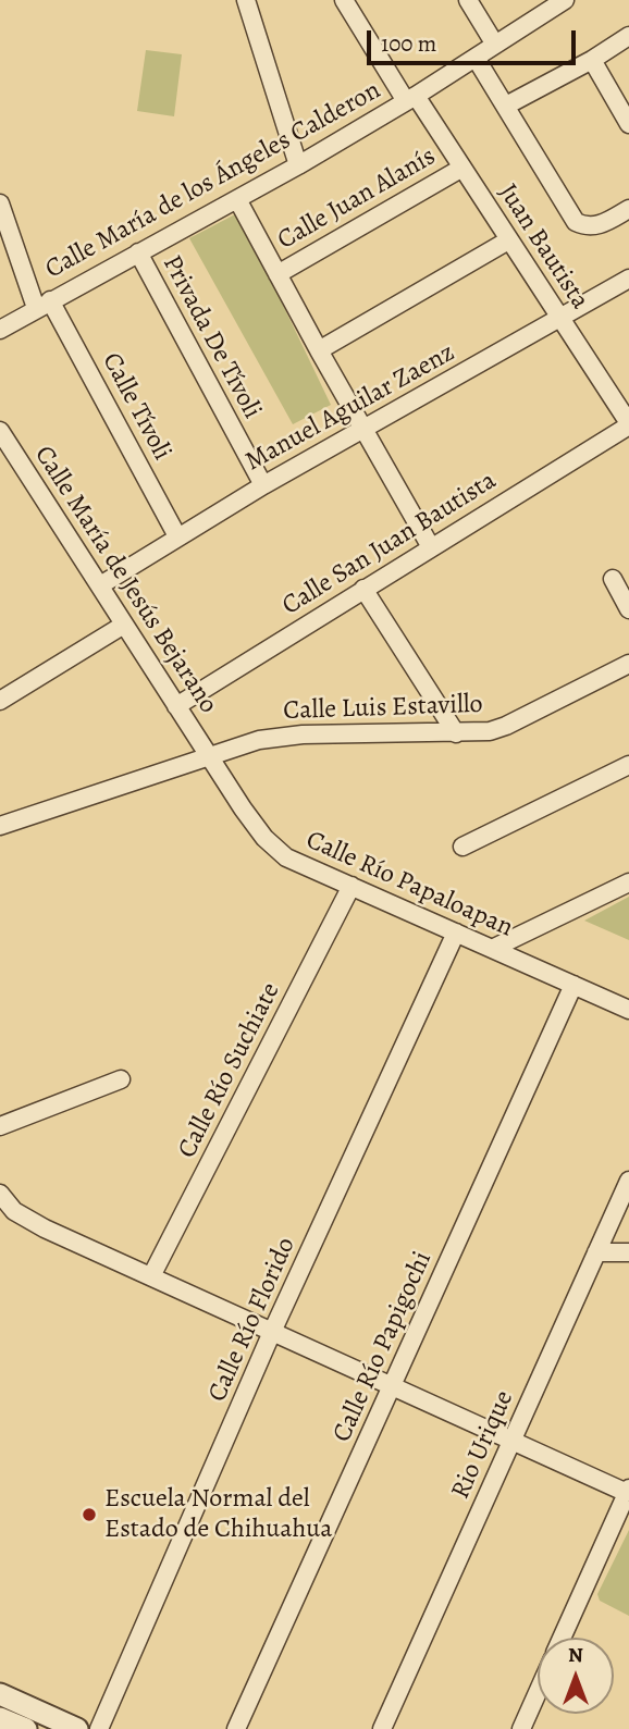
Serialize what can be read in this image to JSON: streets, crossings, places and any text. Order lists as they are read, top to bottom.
{
  "streets": {
    "street": [
      "Calle María de los Ángeles Calderon",
      "Calle Juan Alanís",
      "Juan Bautista",
      "Privada De Tívoli",
      "Calle Tívoli",
      "Manuel Aguilar Zaenz",
      "Calle San Juan Bautista",
      "Calle María de Jesús Bejarano",
      "Calle Luis Estavillo",
      "Calle Río Papaloapan",
      "Calle Río Suchiate",
      "Calle Río Florido",
      "Calle Río Papigochi",
      "Rio Urique"
    ]
  },
  "crossings": [
    ["Calle María de los Ángeles Calderon", "Juan Bautista"],
    ["Calle María de los Ángeles Calderon", "Privada De Tívoli"],
    ["Calle María de los Ángeles Calderon", "Calle Tívoli"],
    ["Calle Juan Alanís", "Juan Bautista"],
    ["Juan Bautista", "Manuel Aguilar Zaenz"],
    ["Juan Bautista", "Calle San Juan Bautista"],
    ["Privada De Tívoli", "Manuel Aguilar Zaenz"],
    ["Calle Tívoli", "Manuel Aguilar Zaenz"],
    ["Manuel Aguilar Zaenz", "Calle María de Jesús Bejarano"],
    ["Calle San Juan Bautista", "Calle María de Jesús Bejarano"],
    ["Calle María de Jesús Bejarano", "Calle Luis Estavillo"],
    ["Calle María de Jesús Bejarano", "Calle Río Papaloapan"],
    ["Calle Luis Estavillo", "Calle Río Papaloapan"],
    ["Calle Río Papaloapan", "Calle Río Suchiate"],
    ["Calle Río Papaloapan", "Calle Río Florido"],
    ["Calle Río Papaloapan", "Calle Río Papigochi"]
  ],
  "places": ["Escuela Normal del Estado de Chihuahua"],
  "scale_bar": "100 m",
  "north": "top"
}
